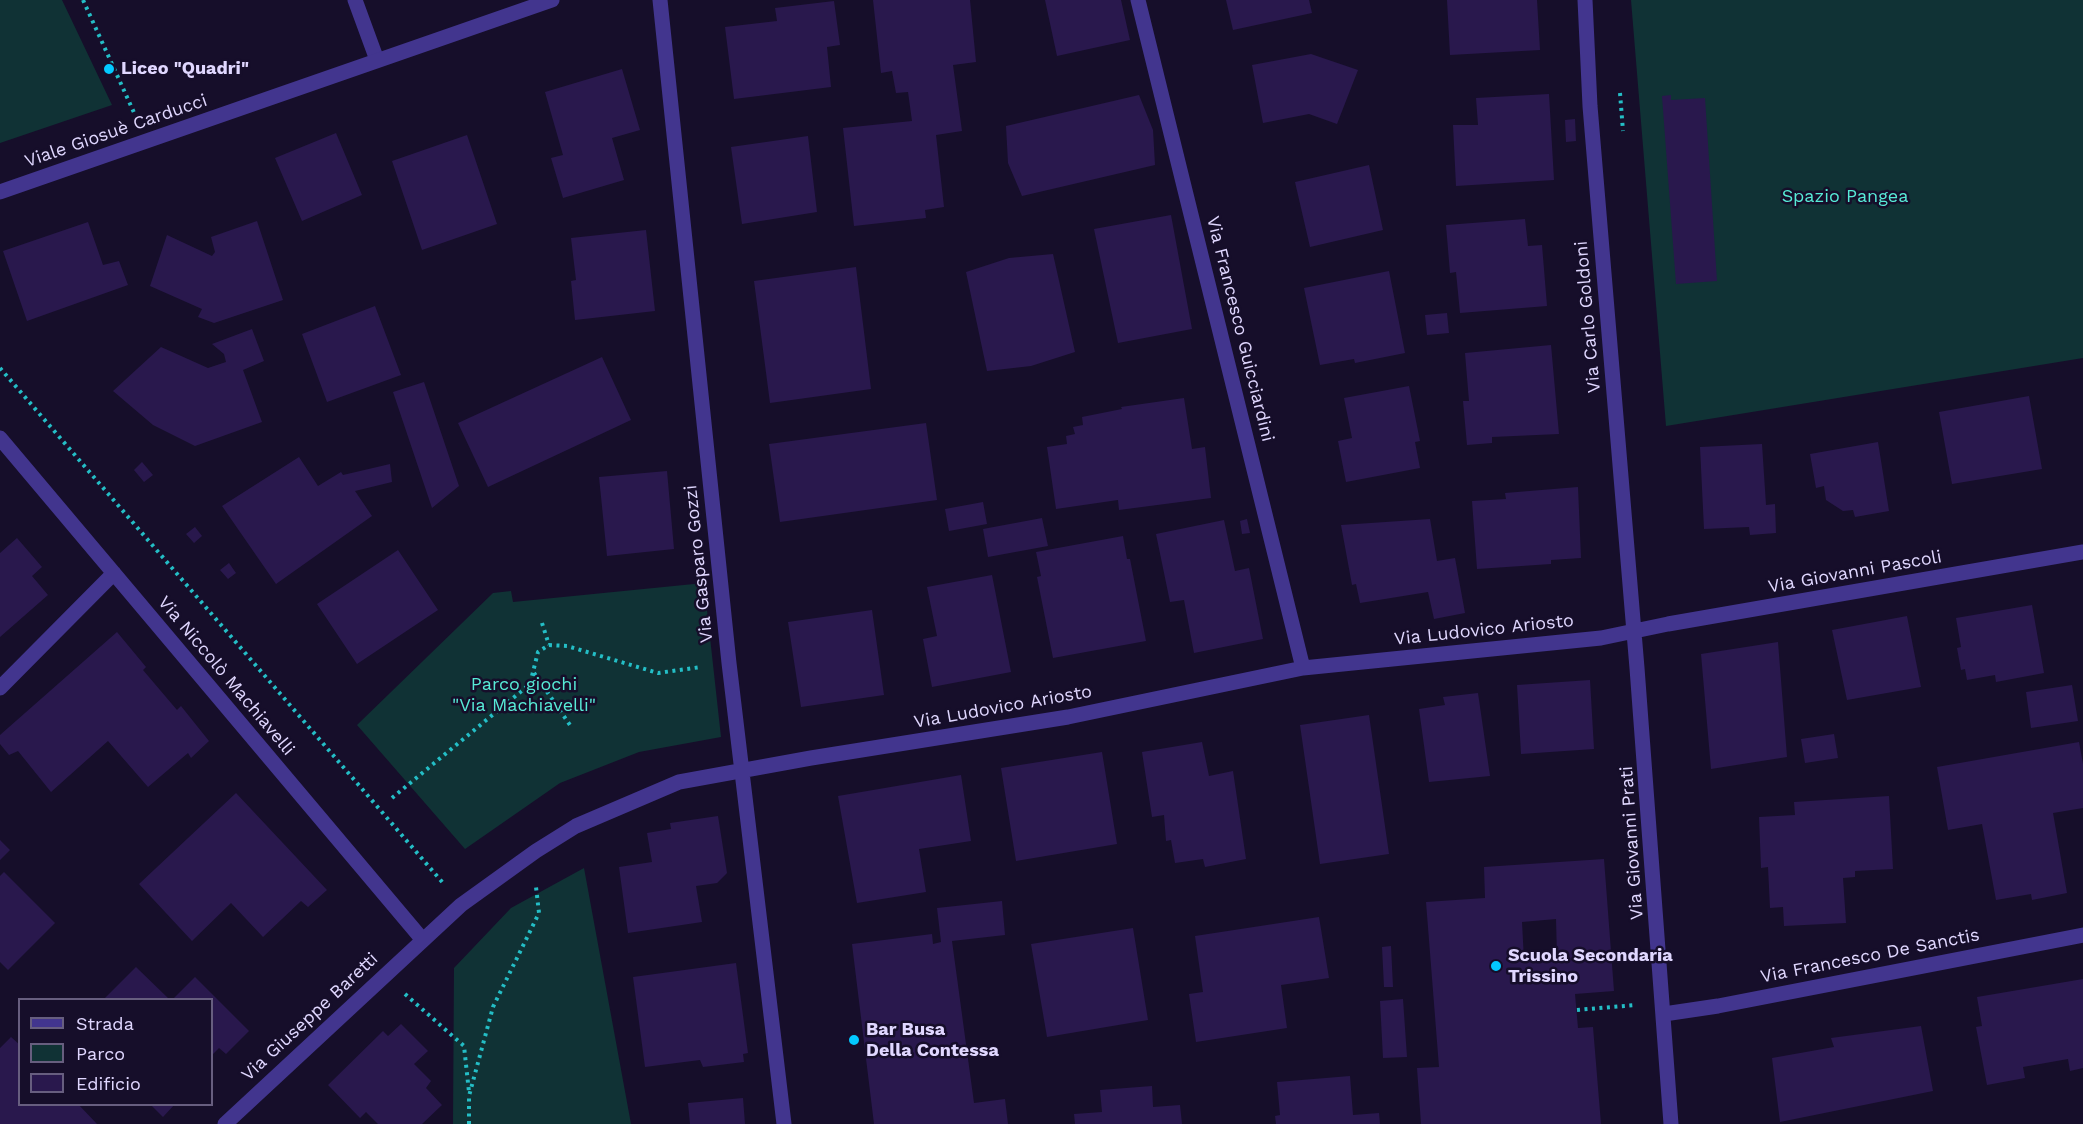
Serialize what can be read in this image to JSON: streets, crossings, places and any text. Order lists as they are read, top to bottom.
{
  "streets": {
    "street": [
      "Viale Giosuè Carducci",
      "Via Carlo Goldoni",
      "Via Francesco Guicciardini",
      "Via Gasparo Gozzi",
      "Via Giovanni Pascoli",
      "Via Ludovico Ariosto",
      "Via Niccolò Machiavelli",
      "Via Giovanni Prati",
      "Via Francesco De Sanctis",
      "Via Giuseppe Baretti"
    ]
  },
  "crossings": [
    ["Via Carlo Goldoni", "Via Giovanni Pascoli"],
    ["Via Carlo Goldoni", "Via Ludovico Ariosto"],
    ["Via Carlo Goldoni", "Via Giovanni Prati"],
    ["Via Francesco Guicciardini", "Via Ludovico Ariosto"],
    ["Via Gasparo Gozzi", "Via Ludovico Ariosto"],
    ["Via Giovanni Pascoli", "Via Ludovico Ariosto"],
    ["Via Giovanni Pascoli", "Via Giovanni Prati"],
    ["Via Ludovico Ariosto", "Via Niccolò Machiavelli"],
    ["Via Ludovico Ariosto", "Via Giovanni Prati"],
    ["Via Ludovico Ariosto", "Via Giuseppe Baretti"],
    ["Via Niccolò Machiavelli", "Via Giuseppe Baretti"],
    ["Via Giovanni Prati", "Via Francesco De Sanctis"]
  ],
  "parks": ["Spazio Pangea", "Parco giochi \"Via Machiavelli\""],
  "places": ["Liceo \"Quadri\"", "Scuola Secondaria Trissino", "Bar Busa Della Contessa"],
  "legend": ["Strada", "Parco", "Edificio"]
}
